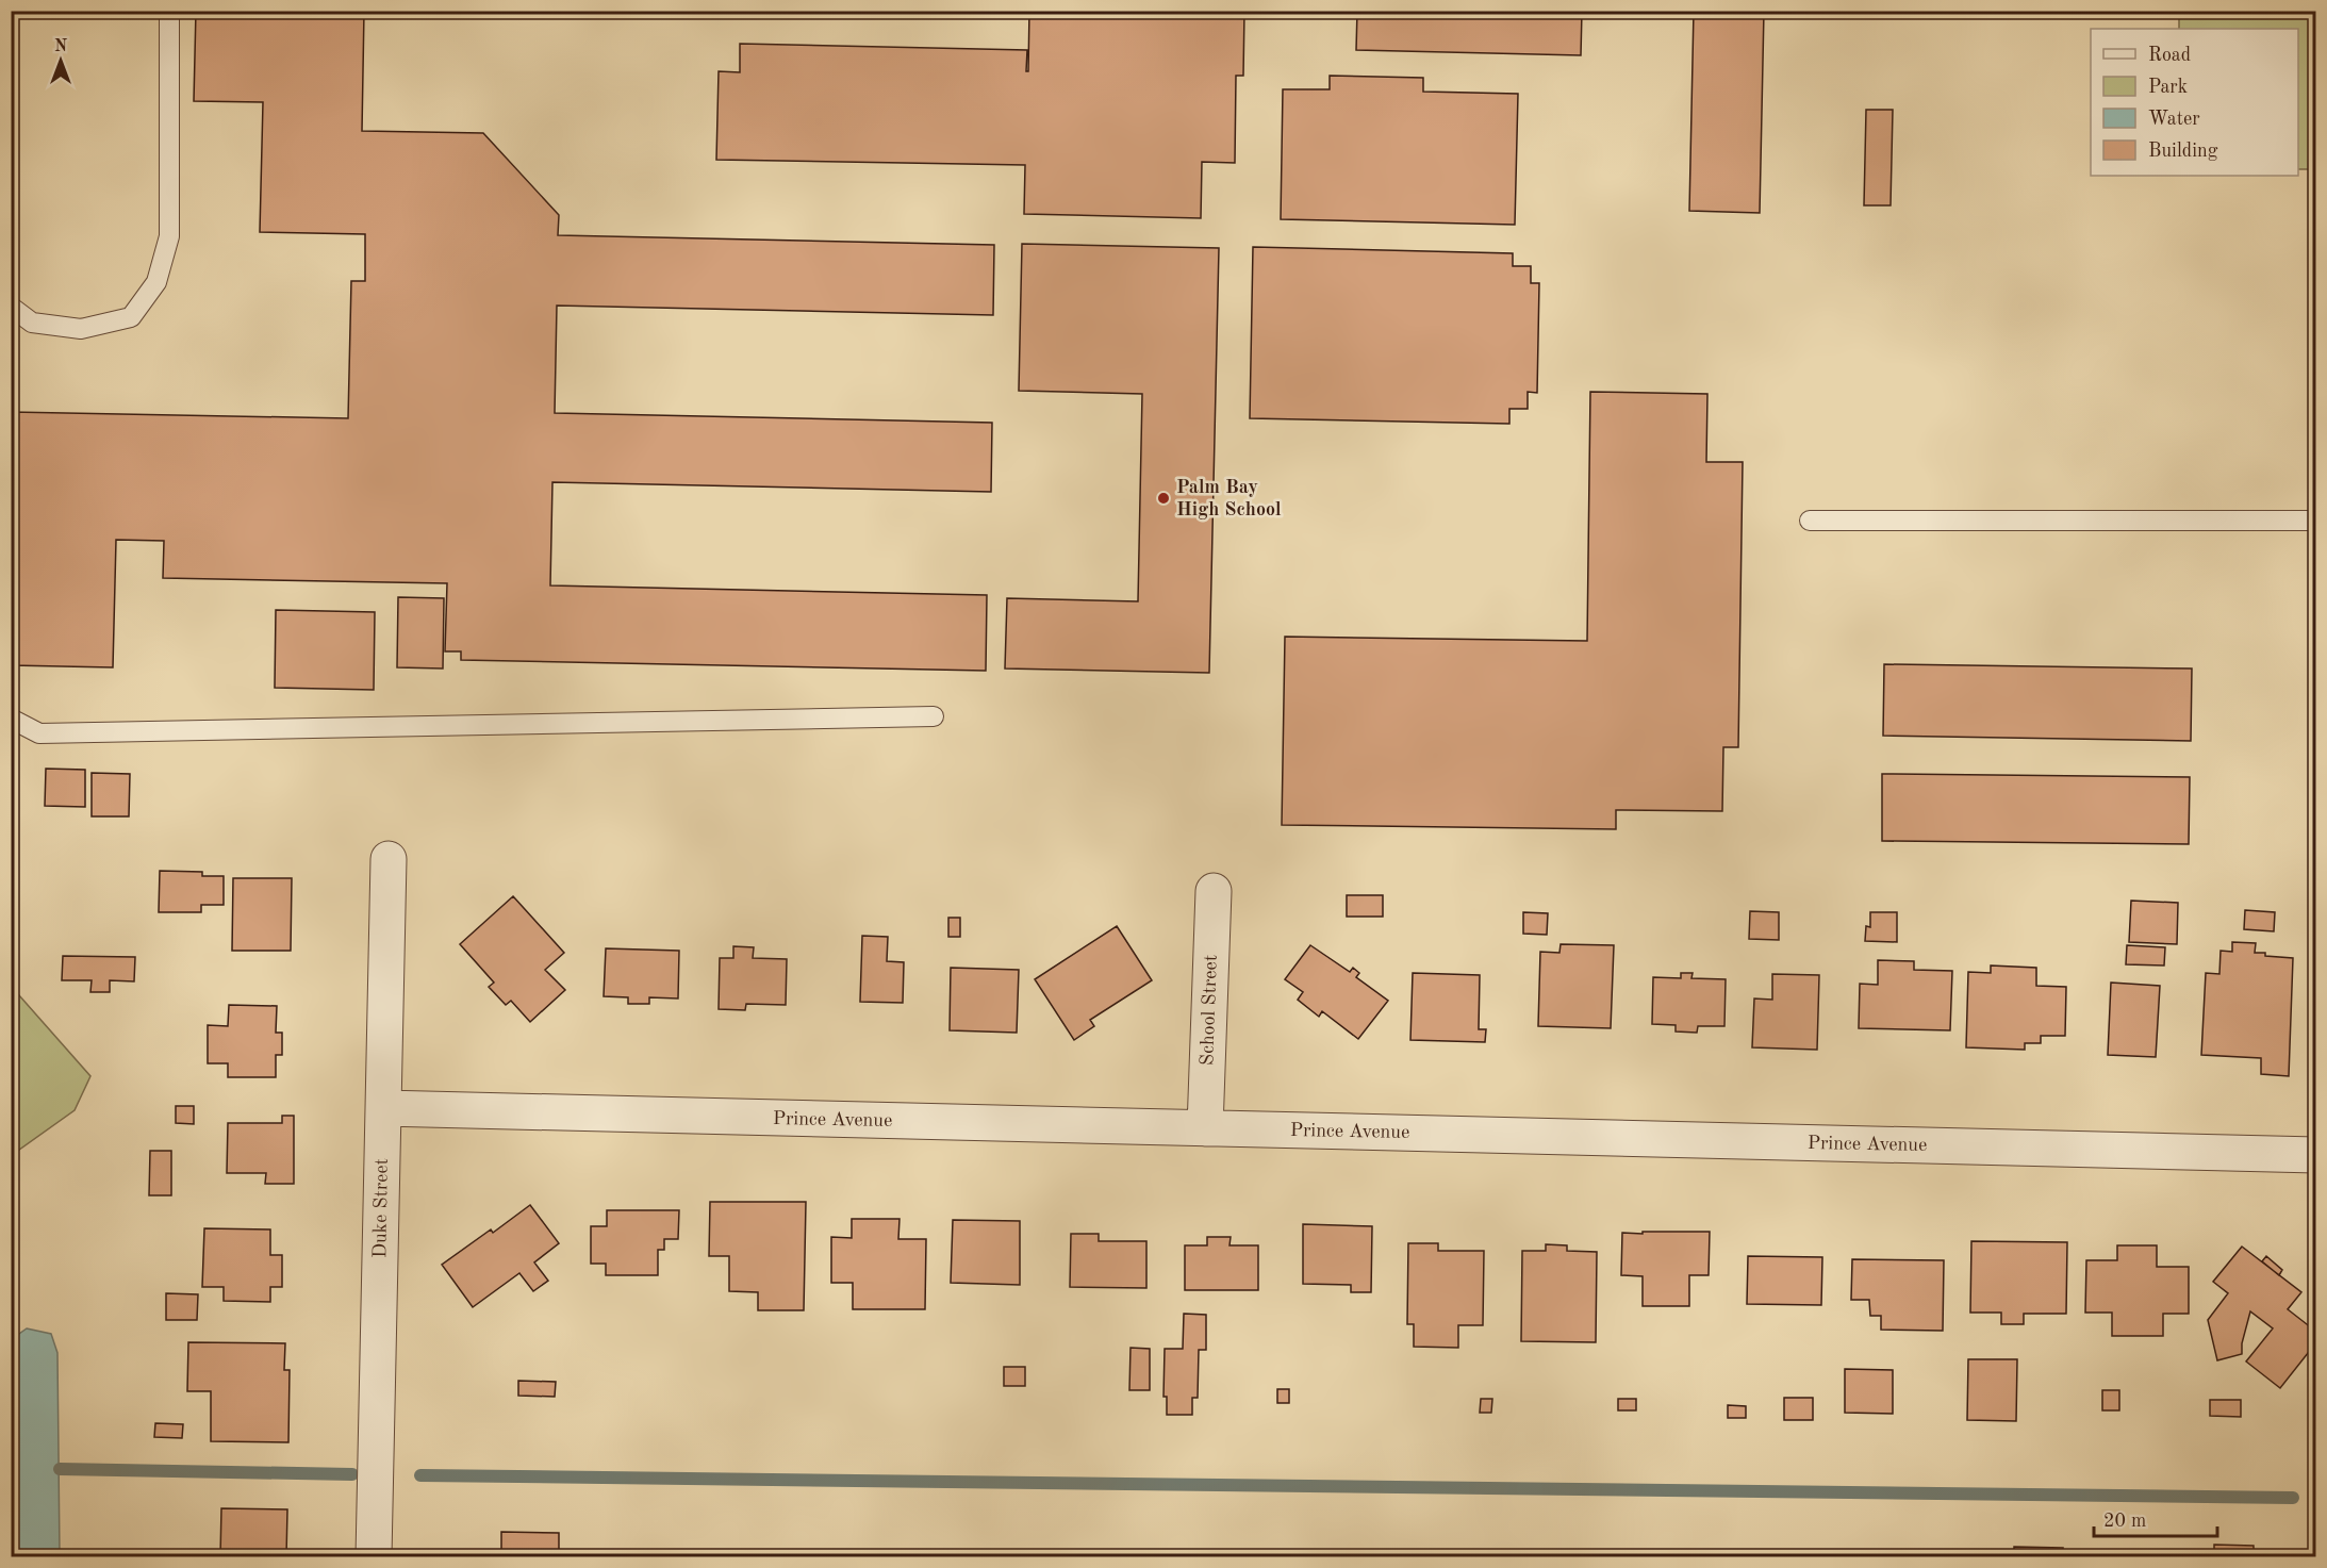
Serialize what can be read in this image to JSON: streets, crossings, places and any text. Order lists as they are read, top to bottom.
{
  "streets": {
    "street": ["School Street", "Prince Avenue", "Duke Street"]
  },
  "crossings": [
    ["School Street", "Prince Avenue"],
    ["Prince Avenue", "Duke Street"]
  ],
  "places": ["Palm Bay High School"],
  "legend": [
    "Road",
    "Park",
    "Water",
    "Building"
  ],
  "scale_bar": "20 m",
  "north": "top"
}
